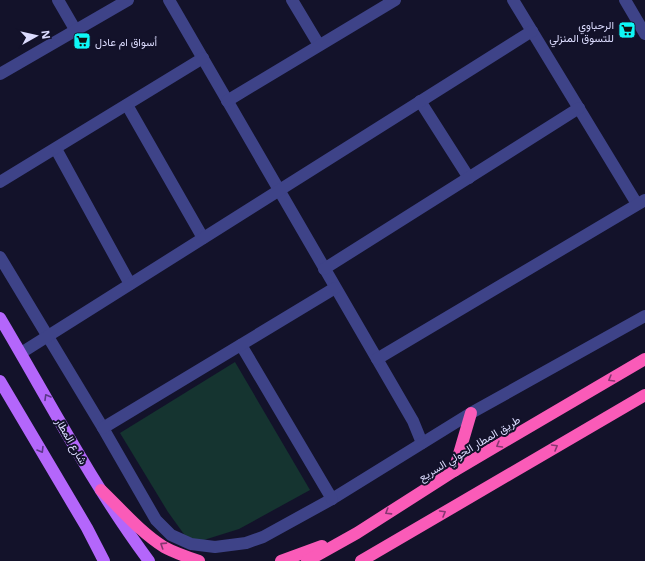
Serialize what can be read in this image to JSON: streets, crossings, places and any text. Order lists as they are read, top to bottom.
{
  "streets": {
    "highway": ["طريق المطار الحولي السريع"],
    "main road": ["شارع المطار"]
  },
  "places": {
    "supermarket": ["الرحباوي للتسوق المنزلي", "أسواق ام عادل"]
  },
  "north": "right"
}
